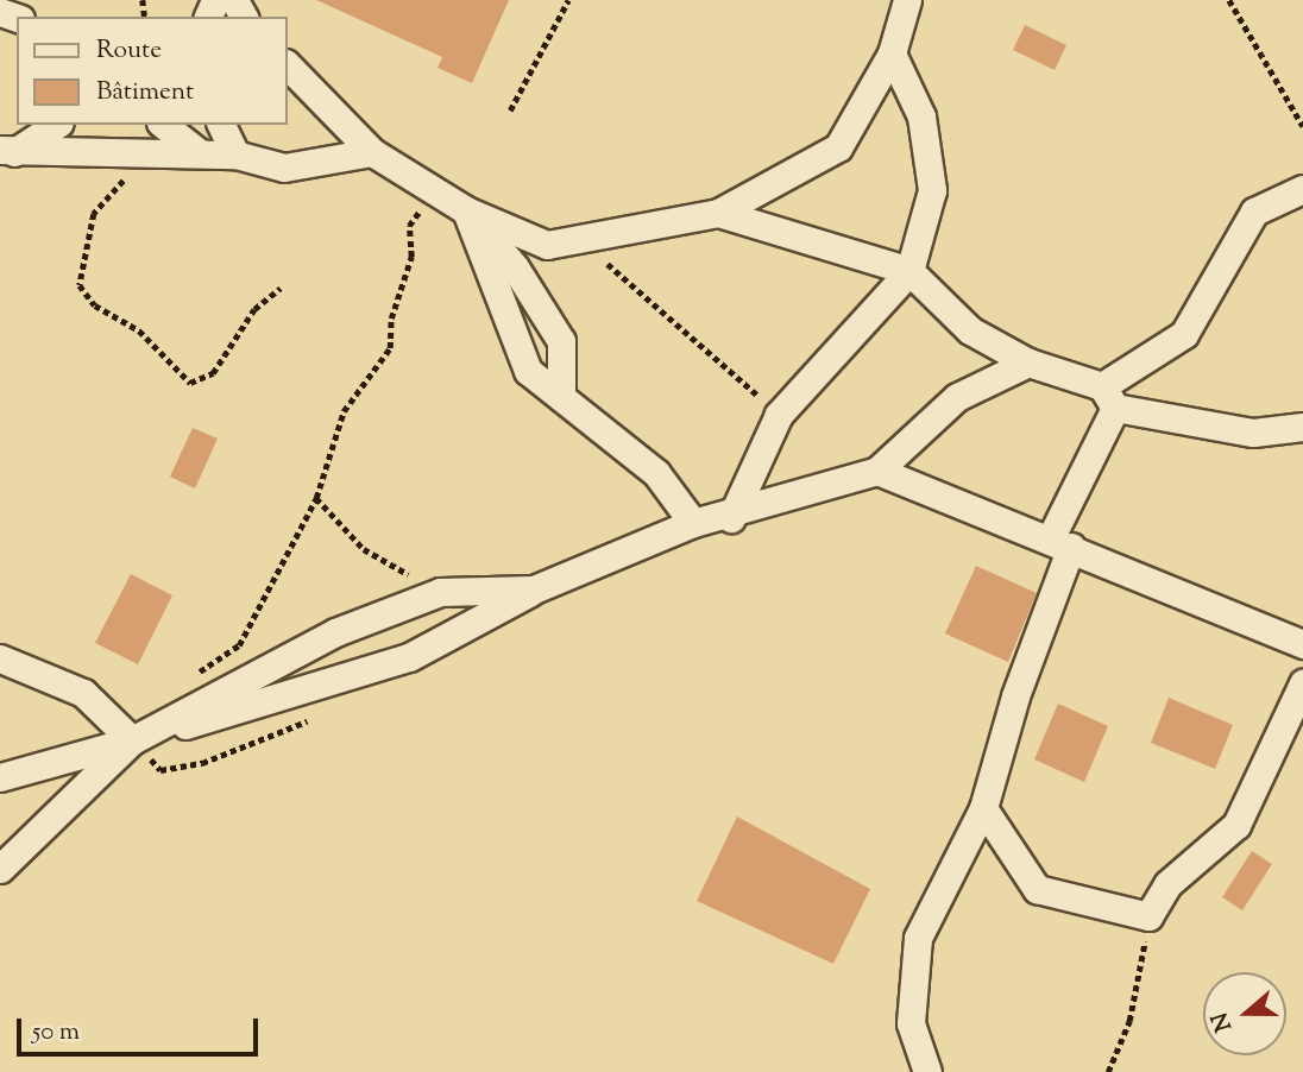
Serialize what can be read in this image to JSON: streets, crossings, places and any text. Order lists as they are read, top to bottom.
{
  "legend": ["Route", "Bâtiment"],
  "scale_bar": "50 m",
  "north": "left"
}
